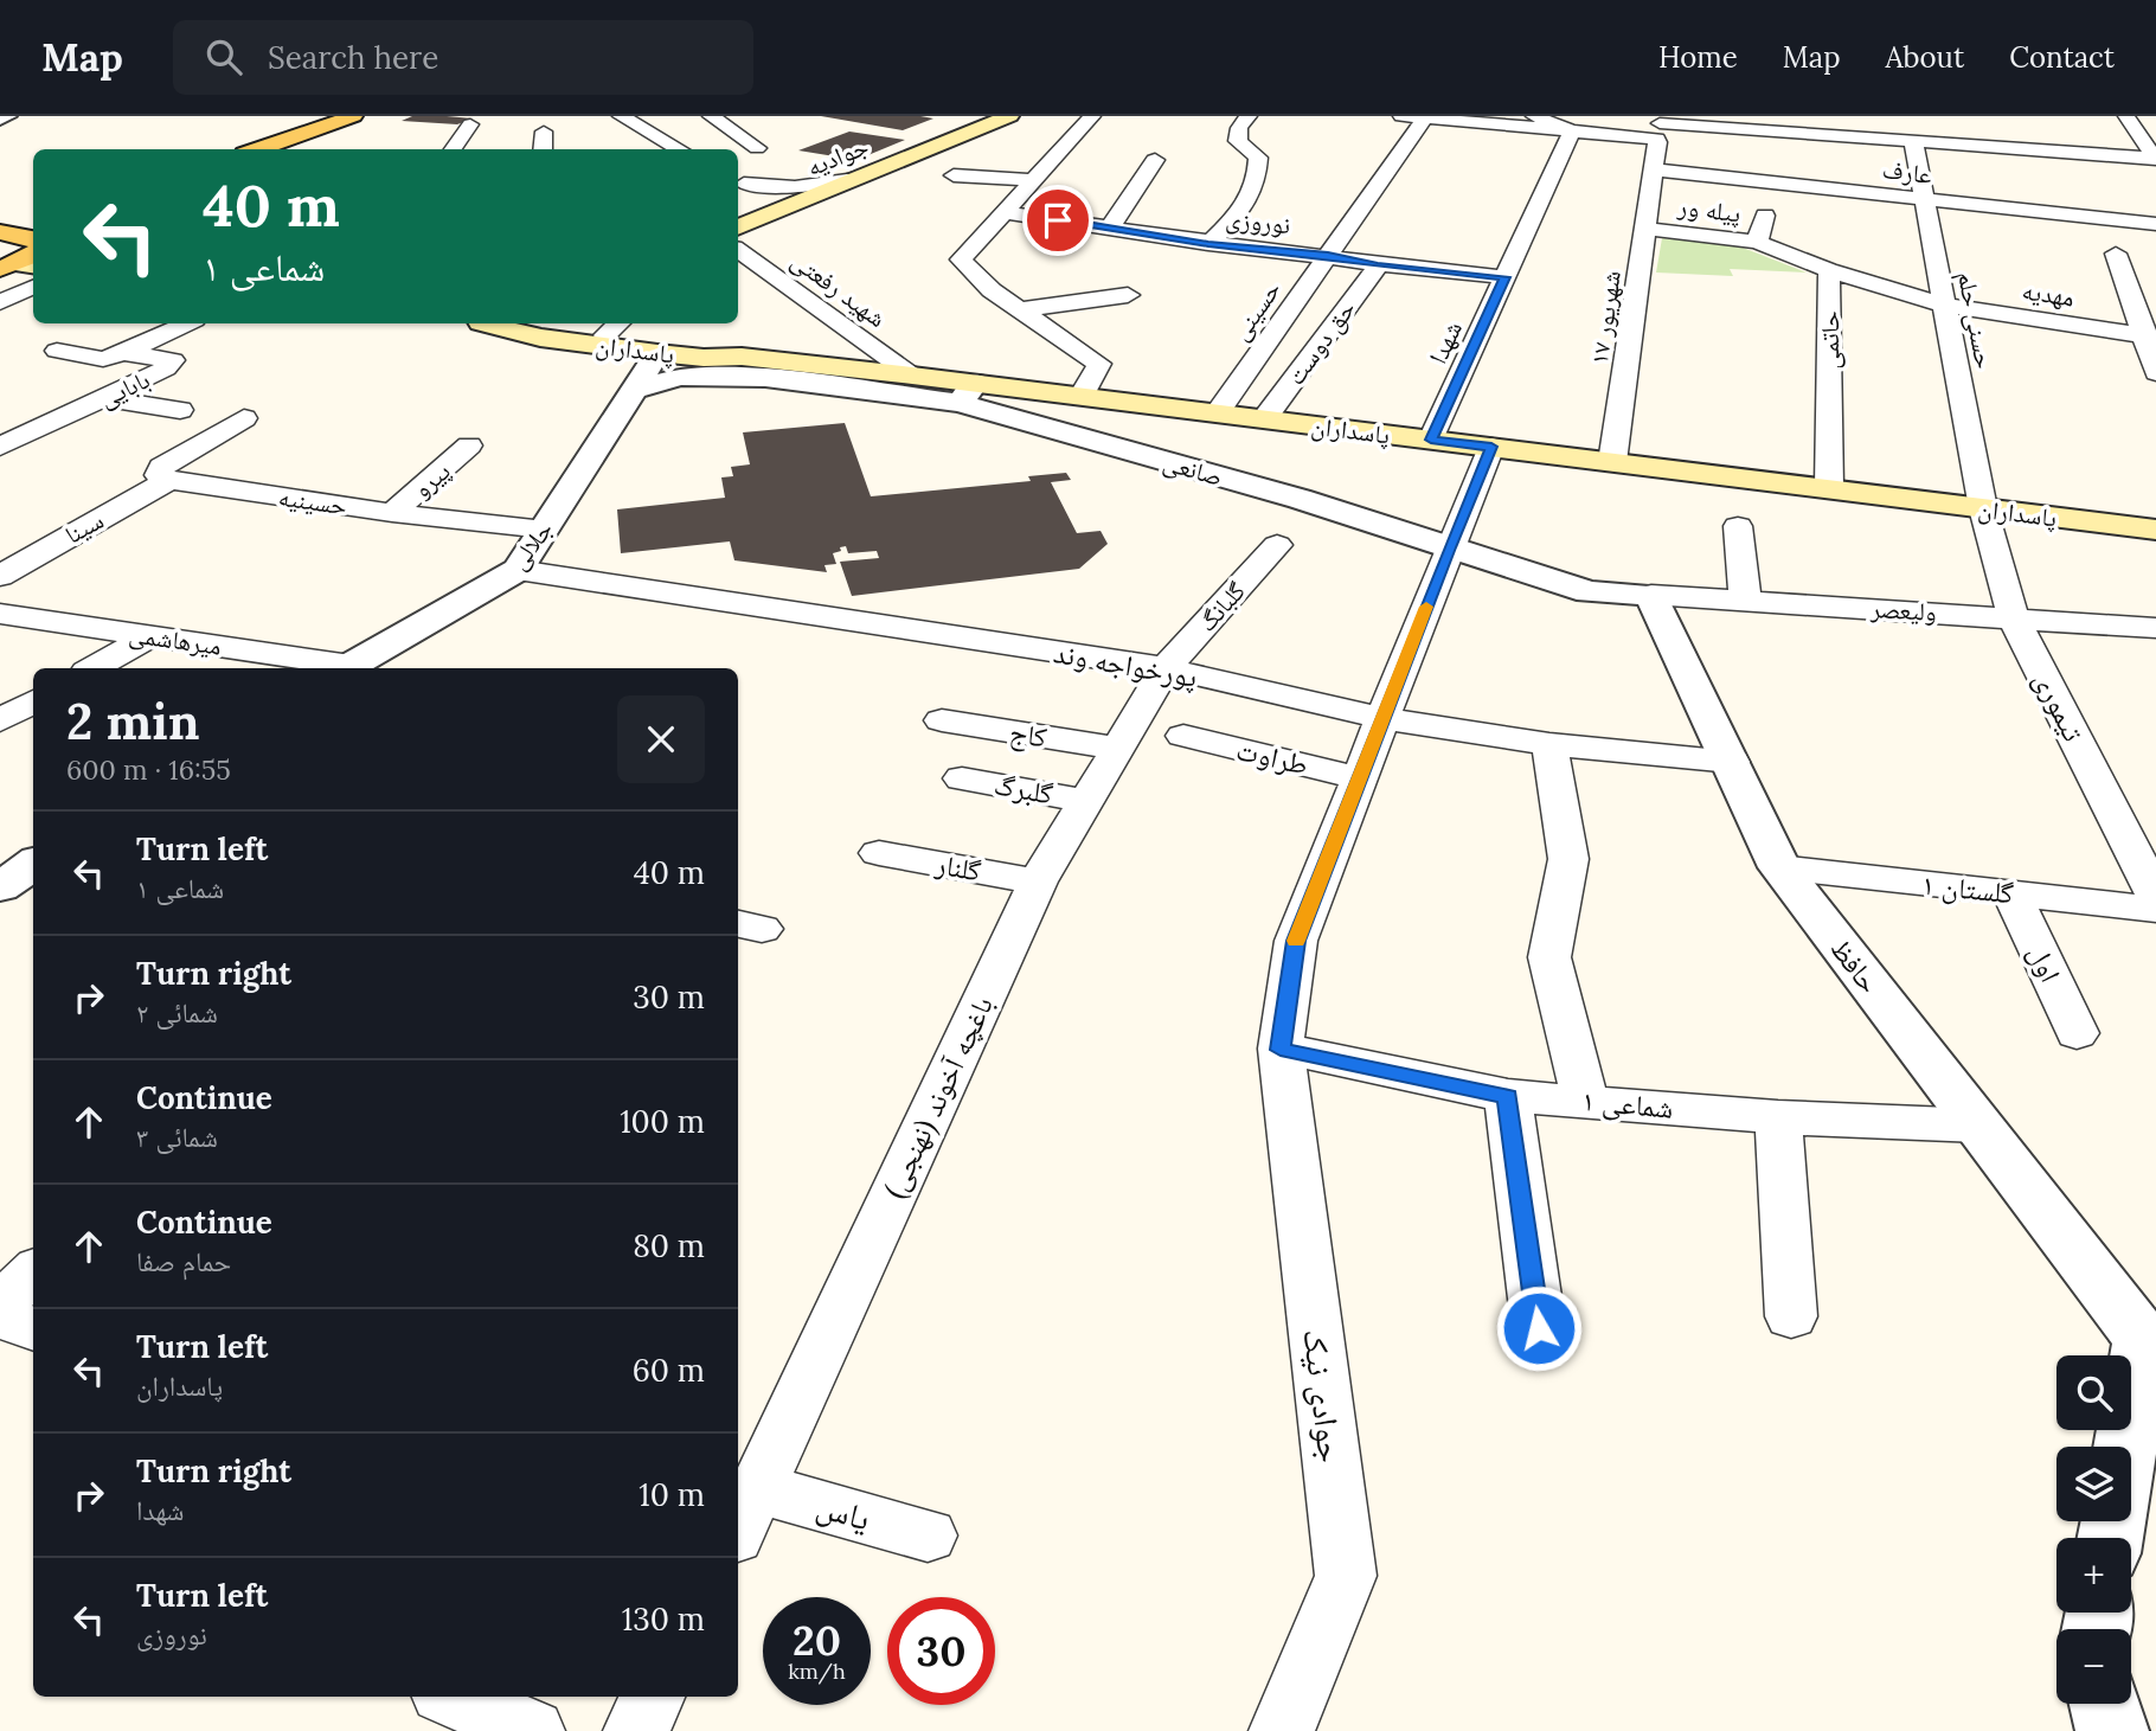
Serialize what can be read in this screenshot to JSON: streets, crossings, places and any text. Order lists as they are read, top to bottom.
{
  "streets": {
    "main road": ["جوادیه", "پاسداران"],
    "street": [
      "عارف",
      "پیله ور",
      "نوروزی",
      "شهید رفعتی",
      "مهدیه",
      "حسینی",
      "۱۷ شهریور",
      "حسنی حلم",
      "حاتمی",
      "حق دوست",
      "شهدا",
      "بابایی",
      "صانعی",
      "پیرو",
      "حسینیه",
      "سینا",
      "جلالی",
      "گلبانگ",
      "ولیعصر",
      "میرهاشمی",
      "پورخواجه وند",
      "تیموری",
      "کاج",
      "طراوت",
      "گلبرگ",
      "گلنار",
      "گلستان ۱",
      "اول",
      "حافظ",
      "باغچه آخوند (نهنجی)",
      "شماعی ۱",
      "جوادی نیک",
      "یاس"
    ]
  },
  "crossings": [
    ["عارف", "پیله ور"],
    ["عارف", "۱۷ شهریور"],
    ["عارف", "حسنی حلم"],
    ["پیله ور", "۱۷ شهریور"],
    ["پیله ور", "حاتمی"],
    ["نوروزی", "حسینی"],
    ["نوروزی", "حق دوست"],
    ["نوروزی", "شهدا"],
    ["شهید رفعتی", "پاسداران"],
    ["مهدیه", "حسنی حلم"],
    ["مهدیه", "حاتمی"],
    ["حسینی", "پاسداران"],
    ["۱۷ شهریور", "پاسداران"],
    ["حسنی حلم", "پاسداران"],
    ["حسنی حلم", "تیموری"],
    ["حاتمی", "پاسداران"],
    ["حق دوست", "پاسداران"],
    ["شهدا", "پاسداران"],
    ["پاسداران", "صانعی"],
    ["پاسداران", "جلالی"],
    ["پاسداران", "تیموری"],
    ["پاسداران", "جوادی نیک"],
    ["صانعی", "جلالی"],
    ["صانعی", "جوادی نیک"],
    ["پیرو", "حسینیه"],
    ["حسینیه", "سینا"],
    ["حسینیه", "جلالی"],
    ["جلالی", "میرهاشمی"],
    ["جلالی", "پورخواجه وند"],
    ["گلبانگ", "پورخواجه وند"],
    ["گلبانگ", "باغچه آخوند (نهنجی)"],
    ["ولیعصر", "تیموری"],
    ["ولیعصر", "حافظ"],
    ["پورخواجه وند", "حافظ"],
    ["پورخواجه وند", "باغچه آخوند (نهنجی)"],
    ["پورخواجه وند", "جوادی نیک"],
    ["کاج", "باغچه آخوند (نهنجی)"],
    ["طراوت", "جوادی نیک"],
    ["گلبرگ", "باغچه آخوند (نهنجی)"],
    ["گلنار", "باغچه آخوند (نهنجی)"],
    ["گلستان ۱", "اول"],
    ["گلستان ۱", "حافظ"],
    ["حافظ", "شماعی ۱"],
    ["باغچه آخوند (نهنجی)", "یاس"],
    ["شماعی ۱", "جوادی نیک"]
  ],
  "page": {
    "header": "Map",
    "search": "Search here",
    "nav": [
      "Home",
      "Map",
      "About",
      "Contact"
    ],
    "turn": ["40 m", "شماعی ۱"],
    "heading": ["2 min", "600 m · 16:55"],
    "list": [
      {
        "name": "Turn left",
        "note": "شماعی ۱",
        "value": "40 m"
      },
      {
        "name": "Turn right",
        "note": "شمائی ۲",
        "value": "30 m"
      },
      {
        "name": "Continue",
        "note": "شمائی ۳",
        "value": "100 m"
      },
      {
        "name": "Continue",
        "note": "حمام صفا",
        "value": "80 m"
      },
      {
        "name": "Turn left",
        "note": "پاسداران",
        "value": "60 m"
      },
      {
        "name": "Turn right",
        "note": "شهدا",
        "value": "10 m"
      },
      {
        "name": "Turn left",
        "note": "نوروزی",
        "value": "130 m"
      }
    ],
    "map_buttons": ["+", "−"],
    "speed": "20 km/h",
    "limit": "30"
  }
}
